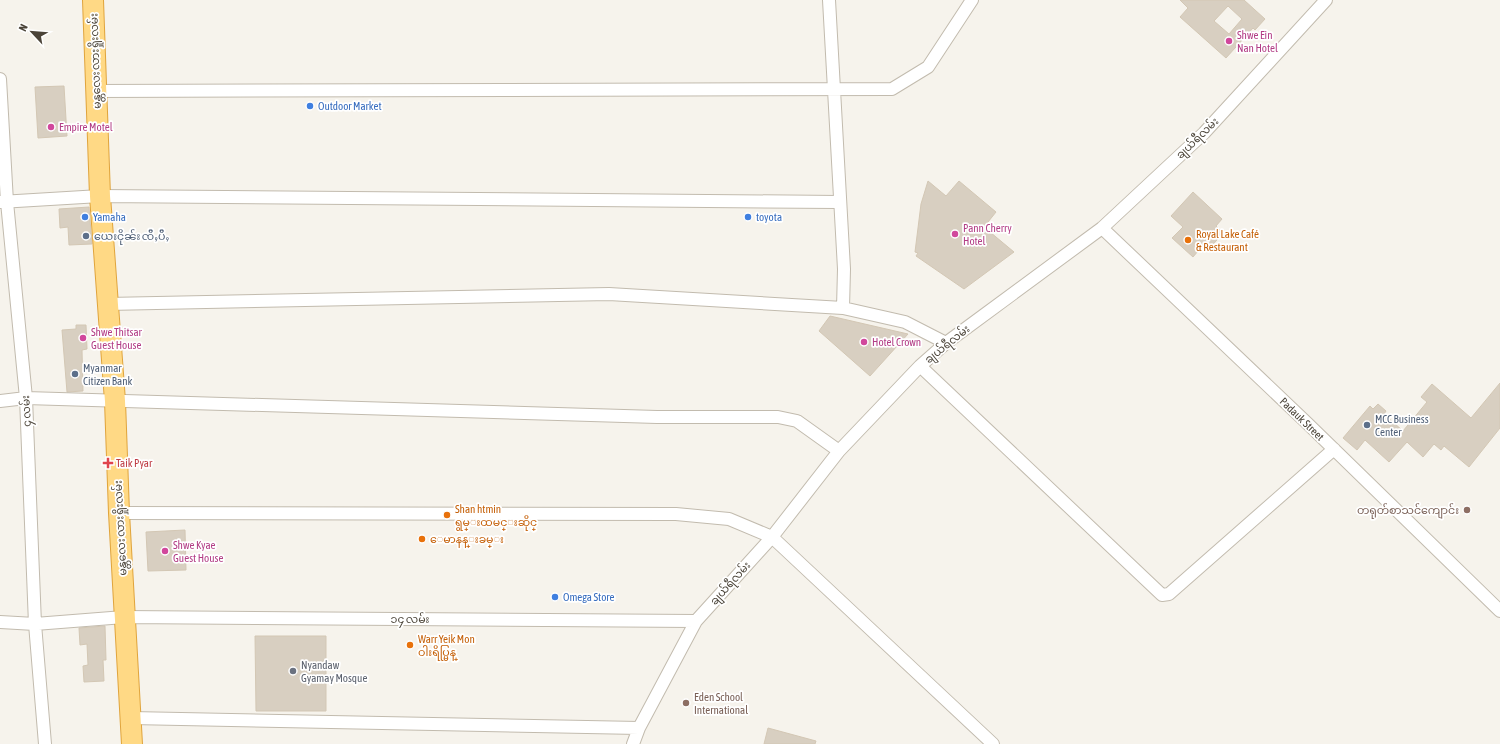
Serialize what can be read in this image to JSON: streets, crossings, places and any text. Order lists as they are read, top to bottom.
{
  "streets": {
    "highway": ["မန္တလေး လားရှိုးလမ်း"],
    "street": [
      "ချယ်ရီလမ်း",
      "၄ လမ်း",
      "Padauk Street",
      "၁၄ လမ်း"
    ]
  },
  "crossings": [
    ["မန္တလေး လားရှိုးလမ်း", "၁၄ လမ်း"],
    ["ချယ်ရီလမ်း", "Padauk Street"],
    ["ချယ်ရီလမ်း", "၁၄ လမ်း"],
    ["၄ လမ်း", "၁၄ လမ်း"]
  ],
  "places": {
    "other": [
      "Shwe Ein Nan Hotel",
      "Outdoor Market",
      "Empire Motel",
      "Yamaha",
      "toyota",
      "Pann Cherry Hotel",
      "ယေးငိုၼ်း ၸီႇပီႇ",
      "Royal Lake Café & Restaurant",
      "Shwe Thitsar Guest House",
      "Hotel Crown",
      "Myanmar Citizen Bank",
      "MCC Business Center",
      "တရုတ်စာသင်ကျောင်း",
      "Shan htmin ရွမ္းထမင္းဆိုင္",
      "ေမာနန္းခမ္း",
      "Shwe Kyae Guest House",
      "Omega Store",
      "Warr Yeik Mon ဝါးရိပ္မြန္",
      "Nyandaw Gyamay Mosque",
      "Eden School International"
    ],
    "health": ["Taik Pyar"]
  },
  "north": "top left"
}
